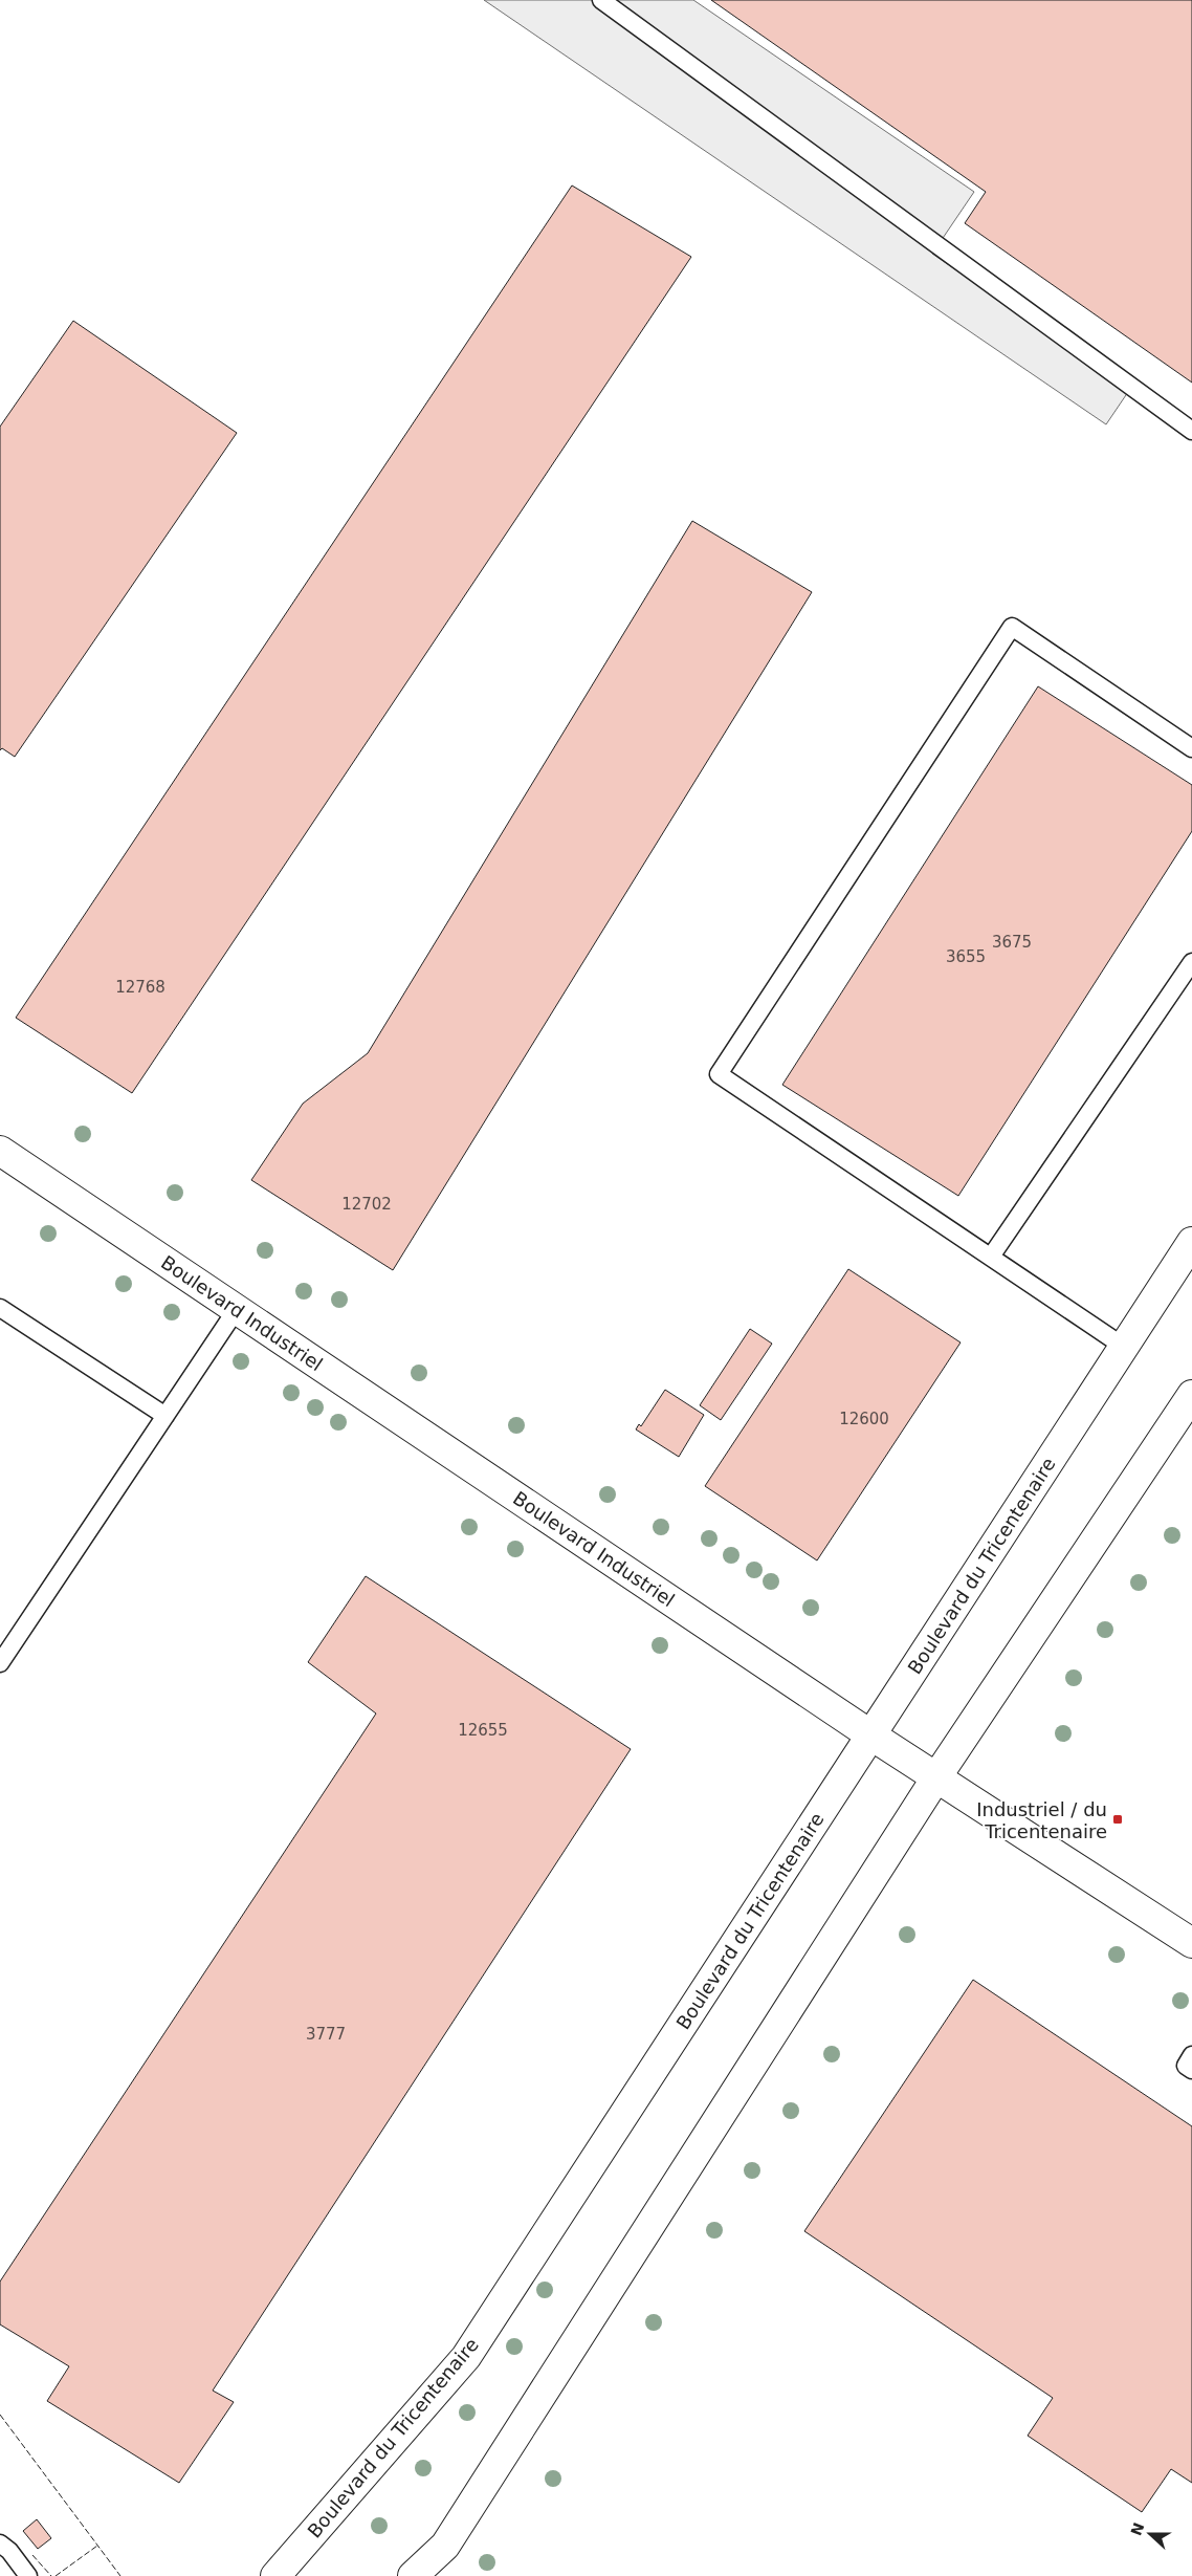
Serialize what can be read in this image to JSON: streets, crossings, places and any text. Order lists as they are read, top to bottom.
{
  "streets": {
    "street": ["Boulevard Industriel", "Boulevard du Tricentenaire"]
  },
  "crossings": [
    ["Boulevard Industriel", "Boulevard du Tricentenaire"]
  ],
  "places": {
    "transit": ["Industriel / du Tricentenaire"]
  },
  "house_numbers": [
    "3675",
    "3655",
    "12768",
    "12702",
    "12600",
    "12655",
    "3777"
  ],
  "north": "left"
}
